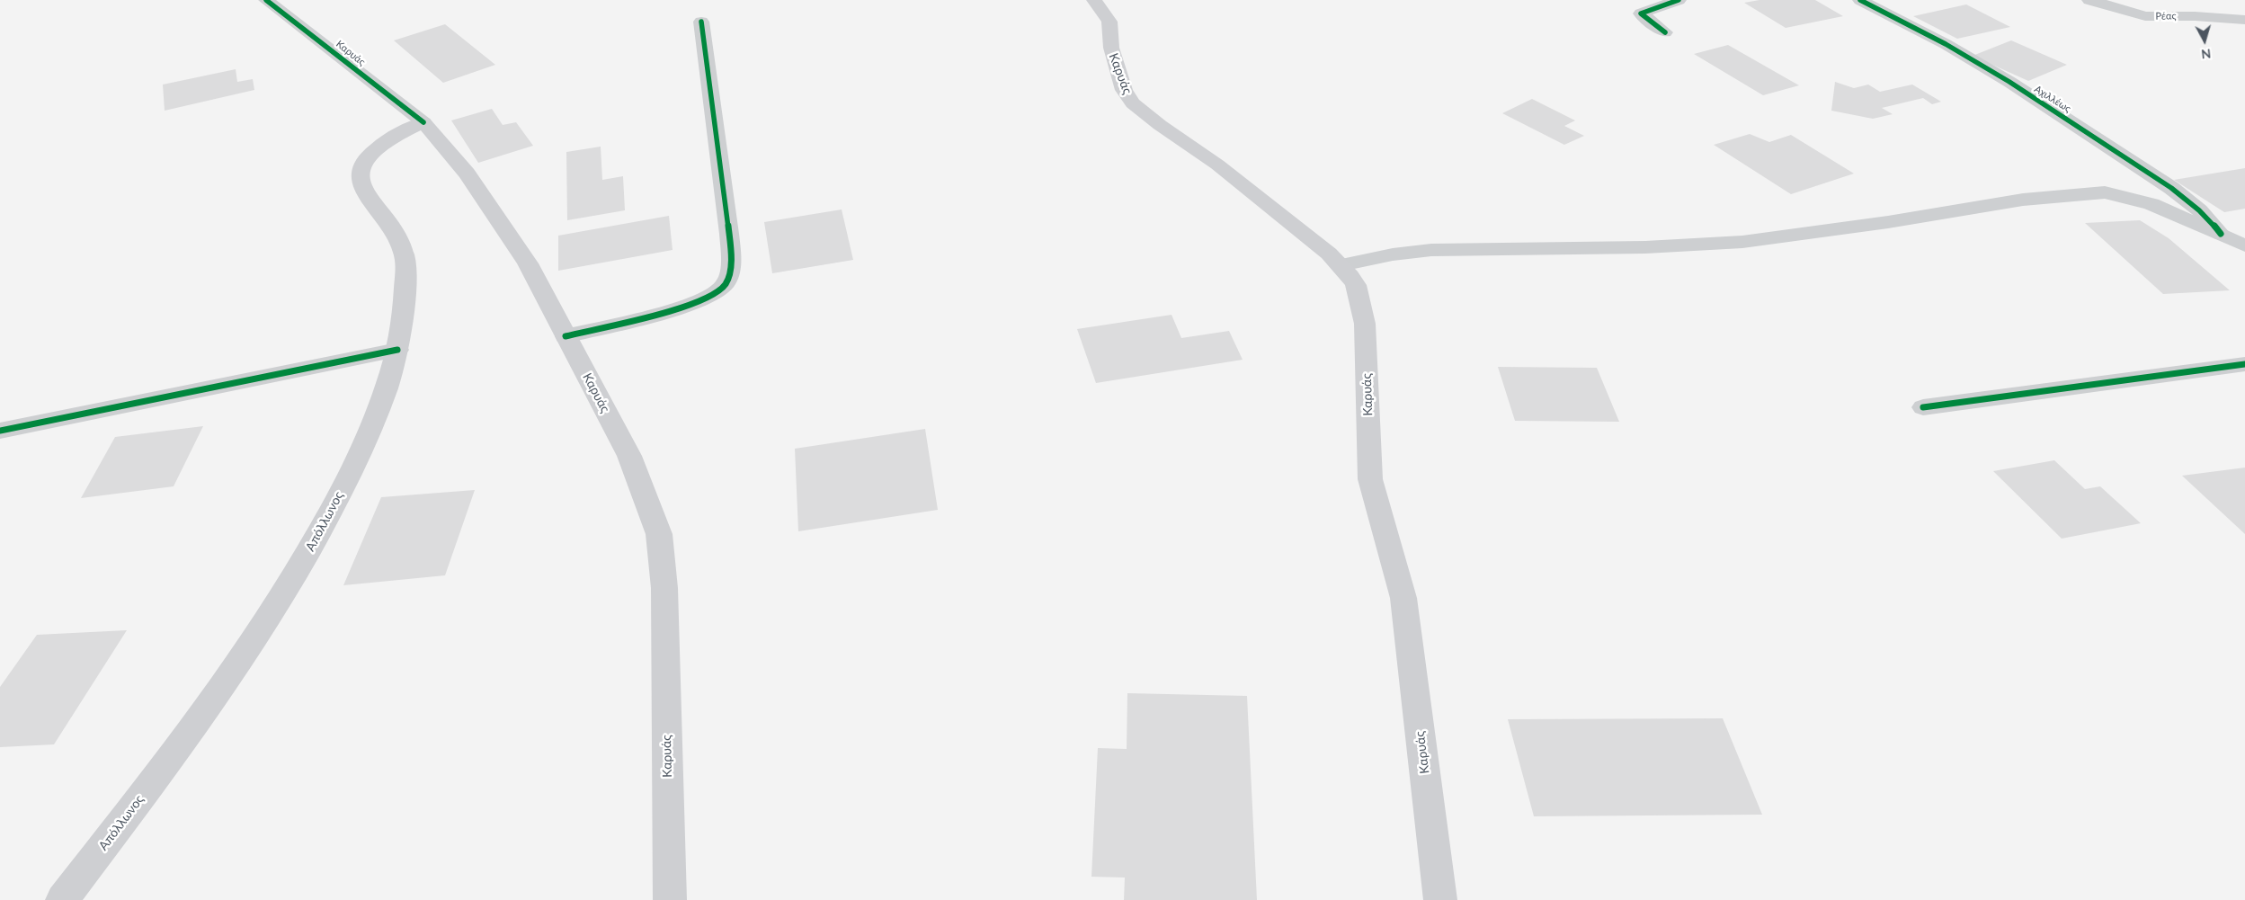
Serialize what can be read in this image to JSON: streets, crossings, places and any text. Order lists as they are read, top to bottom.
{
  "streets": {
    "main road": ["Καρυάς", "Απόλλωνος"],
    "street": ["Ρέας", "Αχιλλέως"]
  },
  "crossings": [
    ["Καρυάς", "Απόλλωνος"]
  ],
  "north": "bottom"
}
